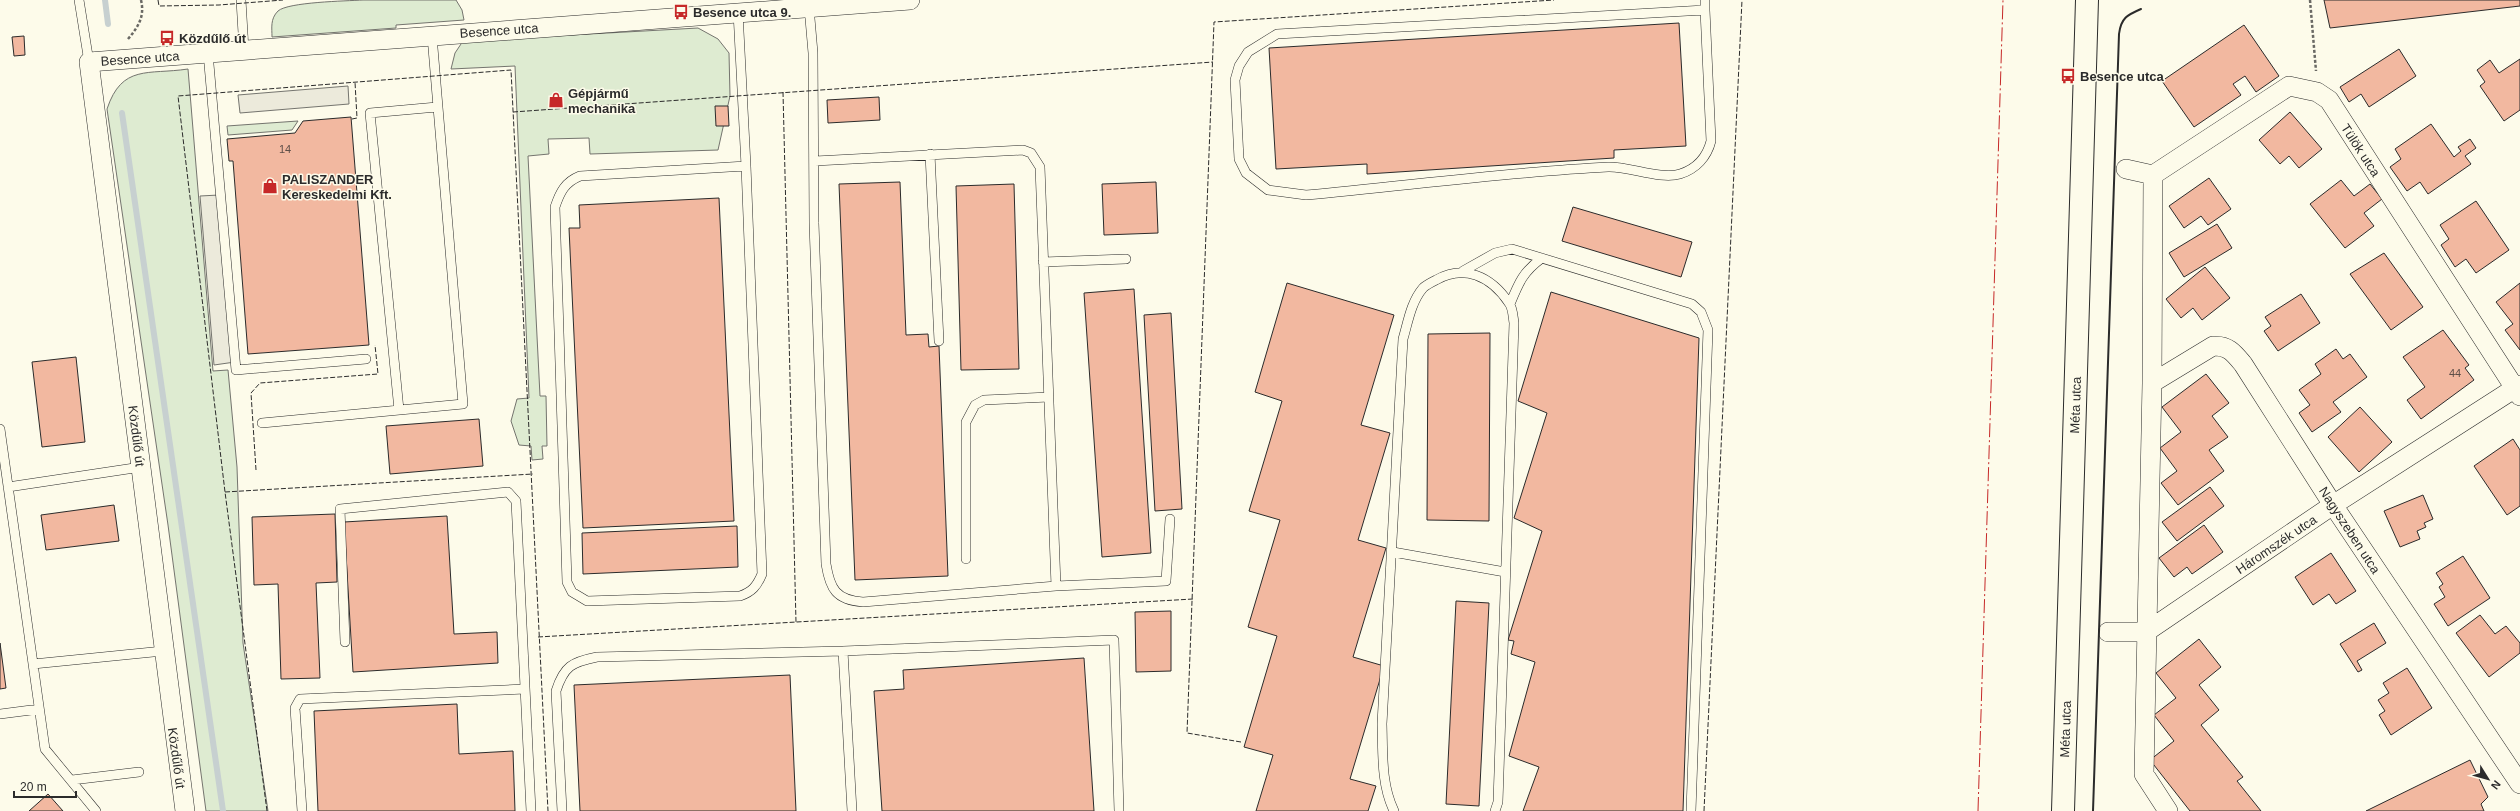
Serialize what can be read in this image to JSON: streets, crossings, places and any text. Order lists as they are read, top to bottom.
{
  "streets": {
    "main road": ["Méta utca"],
    "street": [
      "Besence utca",
      "Tülök utca",
      "Közdűlő út",
      "Nagyszeben utca",
      "Háromszék utca"
    ]
  },
  "crossings": [
    ["Besence utca", "Közdűlő út"],
    ["Tülök utca", "Háromszék utca"],
    ["Nagyszeben utca", "Háromszék utca"]
  ],
  "places": {
    "bus stop": ["Besence utca 9.", "Közdűlő út", "Besence utca"],
    "shop": ["Gépjármű mechanika", "PALISZANDER Kereskedelmi Kft."]
  },
  "house_numbers": ["14", "44"],
  "scale_bar": "20 m",
  "north": "bottom right"
}
